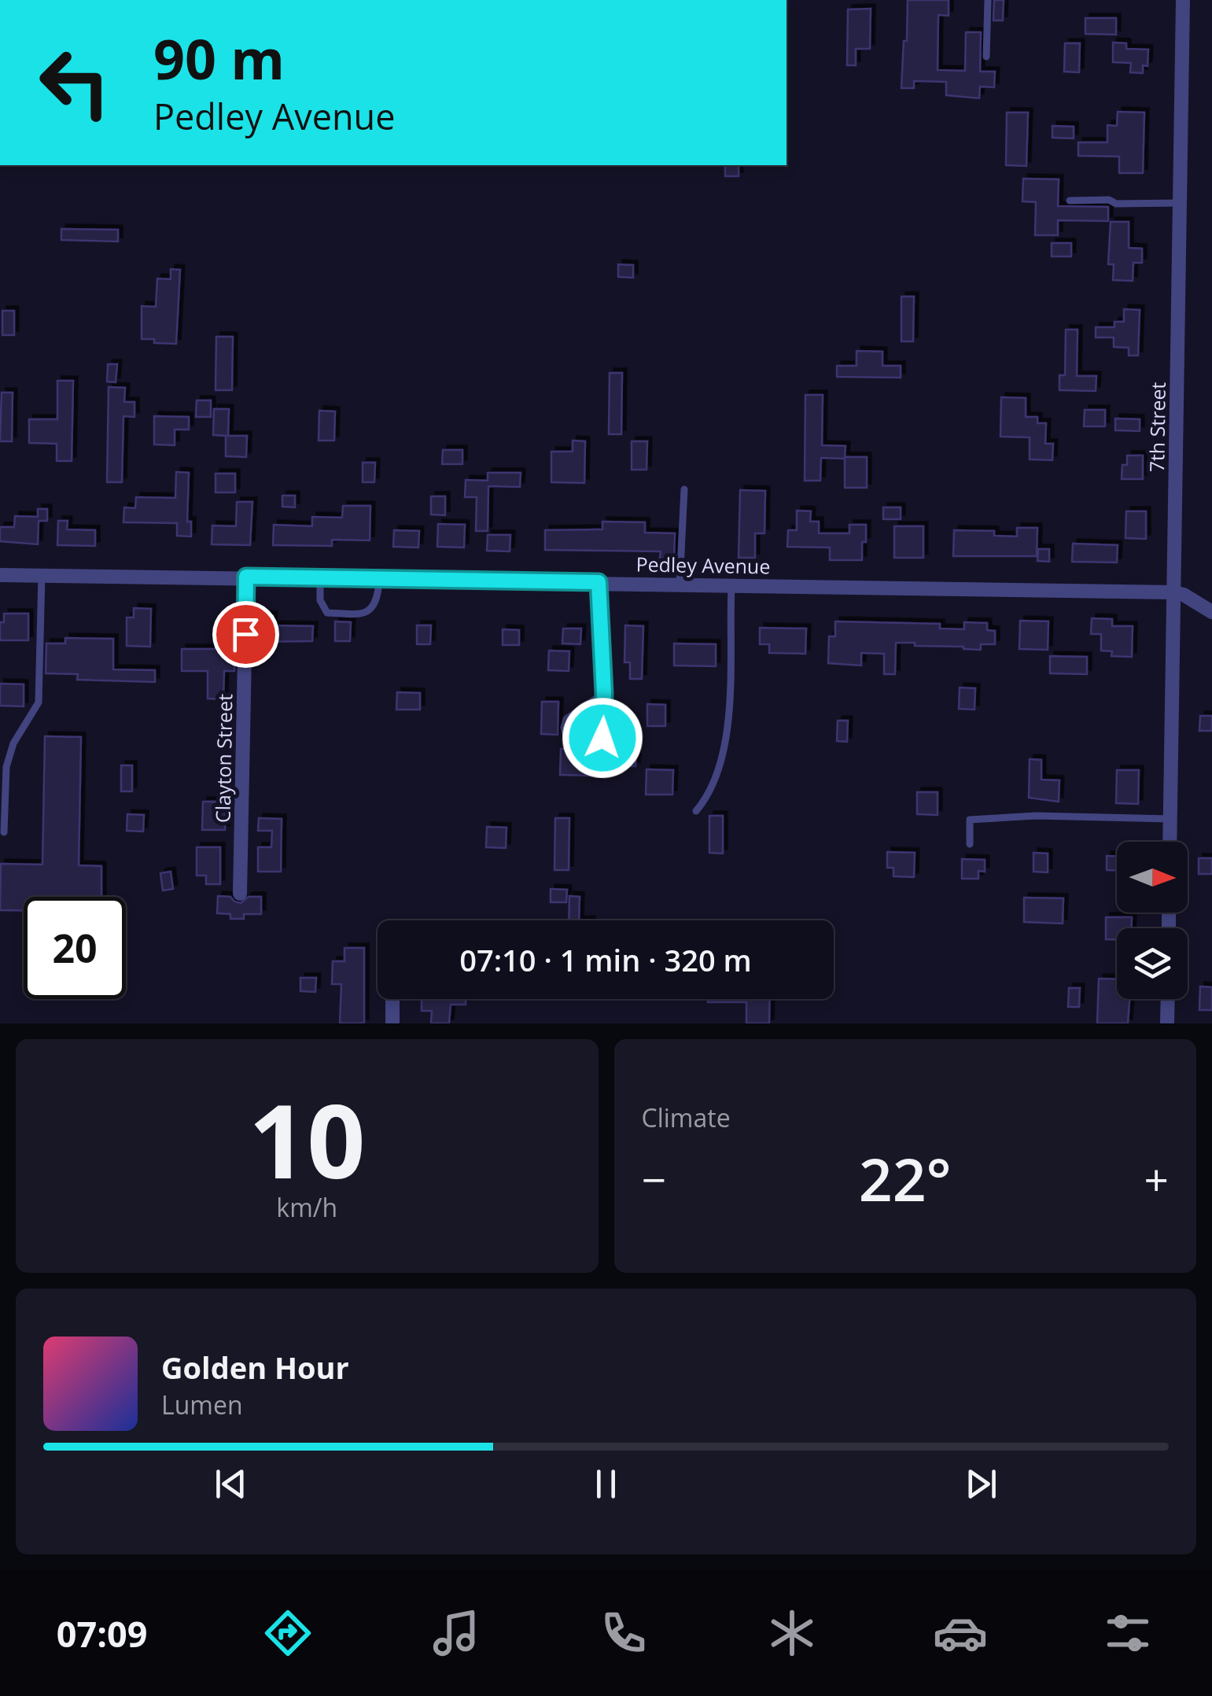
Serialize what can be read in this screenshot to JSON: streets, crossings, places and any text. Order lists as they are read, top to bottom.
{
  "streets": {
    "street": ["7th Street", "Pedley Avenue", "Clayton Street"]
  },
  "crossings": [
    ["7th Street", "Pedley Avenue"],
    ["Pedley Avenue", "Clayton Street"]
  ],
  "north": "right",
  "page": {
    "turn": ["90 m", "Pedley Avenue"],
    "limit": "20",
    "trip": "07:10 · 1 min · 320 m",
    "tile": [
      ["10", "km/h"],
      "Climate"
    ],
    "heat": ["−", "22°", "+"],
    "song": ["Golden Hour", "Lumen"],
    "tabs": "07:09"
  }
}
